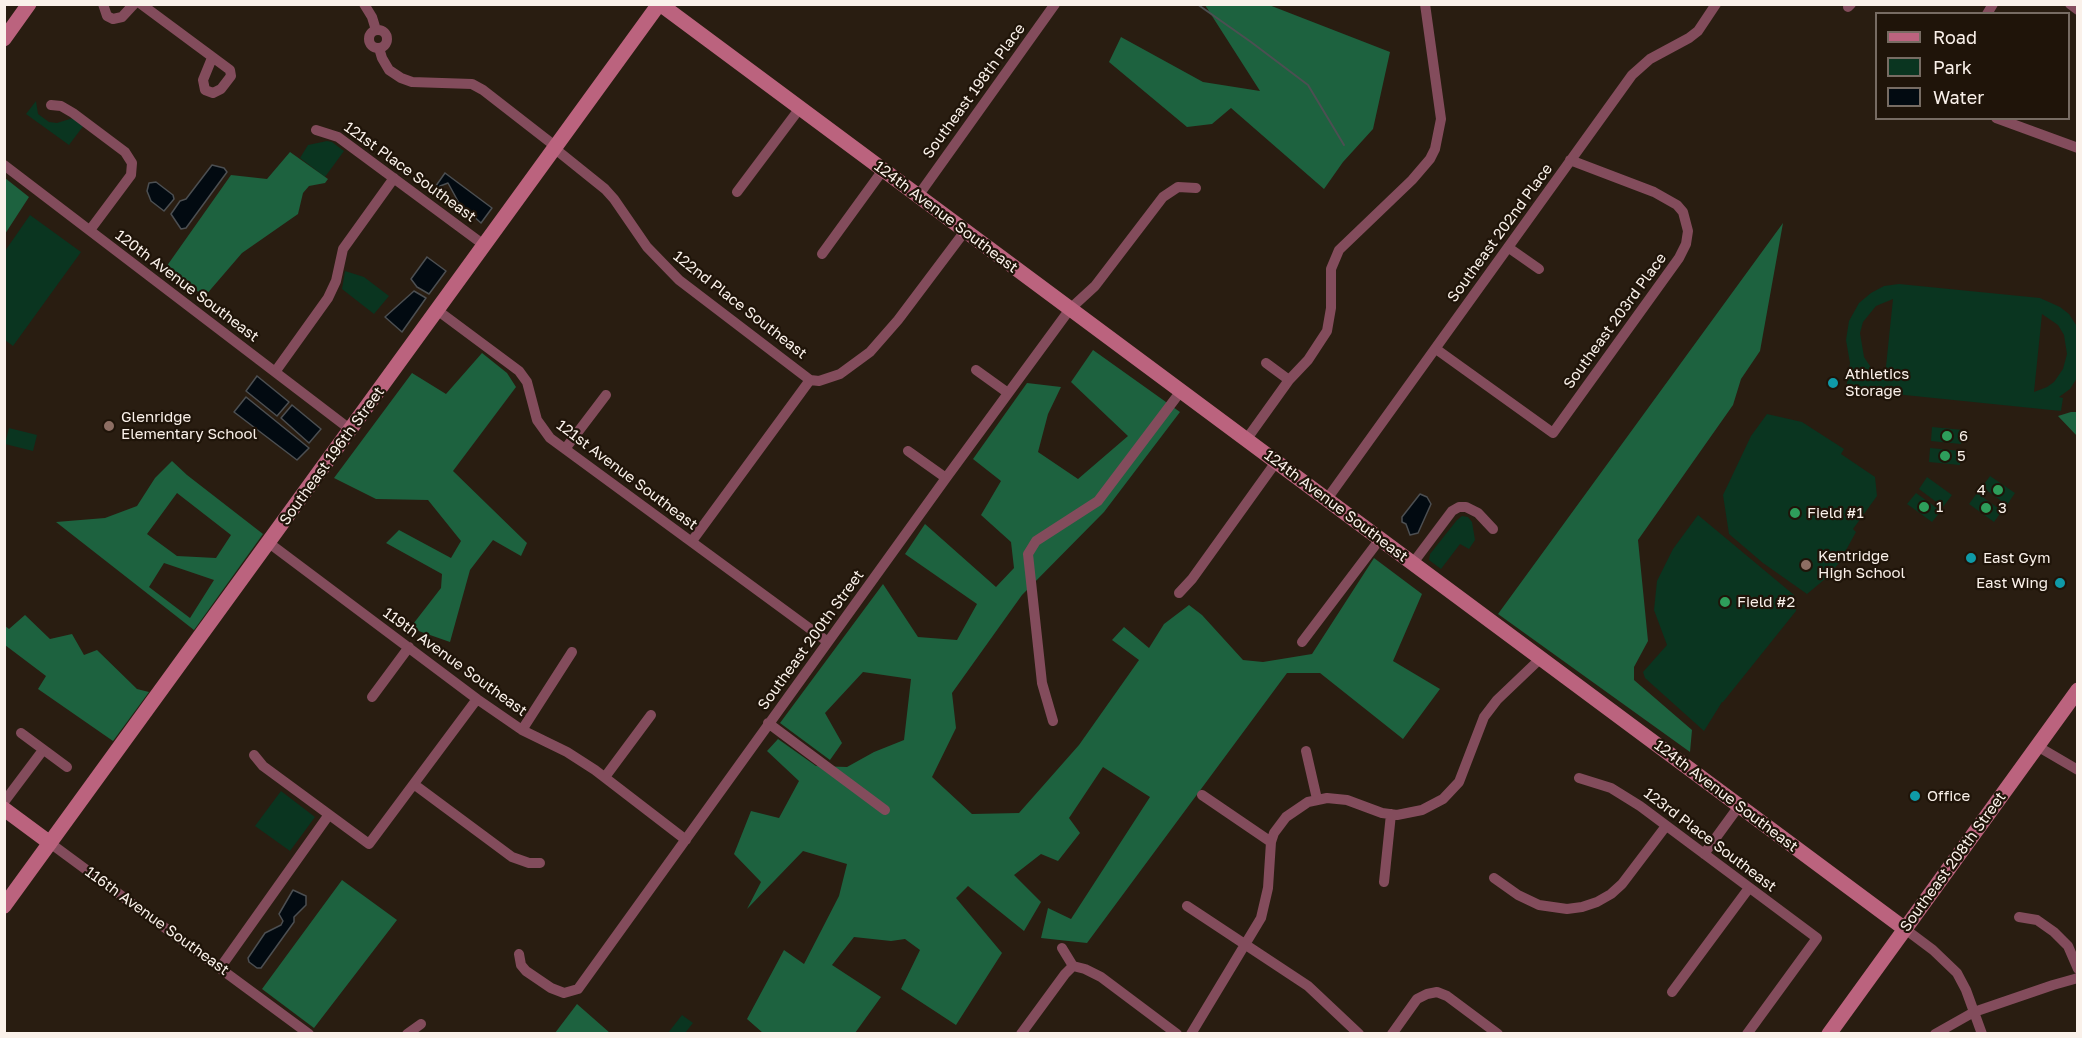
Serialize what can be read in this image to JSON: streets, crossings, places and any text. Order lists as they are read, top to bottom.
{
  "streets": {
    "street": [
      "Southeast 198th Place",
      "121st Place Southeast",
      "124th Avenue Southeast",
      "Southeast 202nd Place",
      "120th Avenue Southeast",
      "122nd Place Southeast",
      "Southeast 203rd Place",
      "Southeast 196th Street",
      "121st Avenue Southeast",
      "Southeast 200th Street",
      "119th Avenue Southeast",
      "123rd Place Southeast",
      "Southeast 208th Street",
      "116th Avenue Southeast"
    ]
  },
  "crossings": [
    ["Southeast 198th Place", "124th Avenue Southeast"],
    ["121st Place Southeast", "Southeast 196th Street"],
    ["124th Avenue Southeast", "Southeast 202nd Place"],
    ["124th Avenue Southeast", "Southeast 196th Street"],
    ["124th Avenue Southeast", "Southeast 200th Street"],
    ["124th Avenue Southeast", "Southeast 208th Street"],
    ["Southeast 202nd Place", "Southeast 203rd Place"],
    ["120th Avenue Southeast", "Southeast 196th Street"],
    ["122nd Place Southeast", "Southeast 196th Street"],
    ["Southeast 196th Street", "121st Avenue Southeast"],
    ["Southeast 196th Street", "119th Avenue Southeast"],
    ["Southeast 196th Street", "116th Avenue Southeast"],
    ["121st Avenue Southeast", "Southeast 200th Street"],
    ["Southeast 200th Street", "119th Avenue Southeast"]
  ],
  "places": [
    "Athletics Storage",
    "Glenridge Elementary School",
    "6",
    "5",
    "4",
    "1",
    "3",
    "Field #1",
    "East Gym",
    "Kentridge High School",
    "East Wing",
    "Field #2",
    "Office"
  ],
  "legend": ["Road", "Park", "Water"]
}
